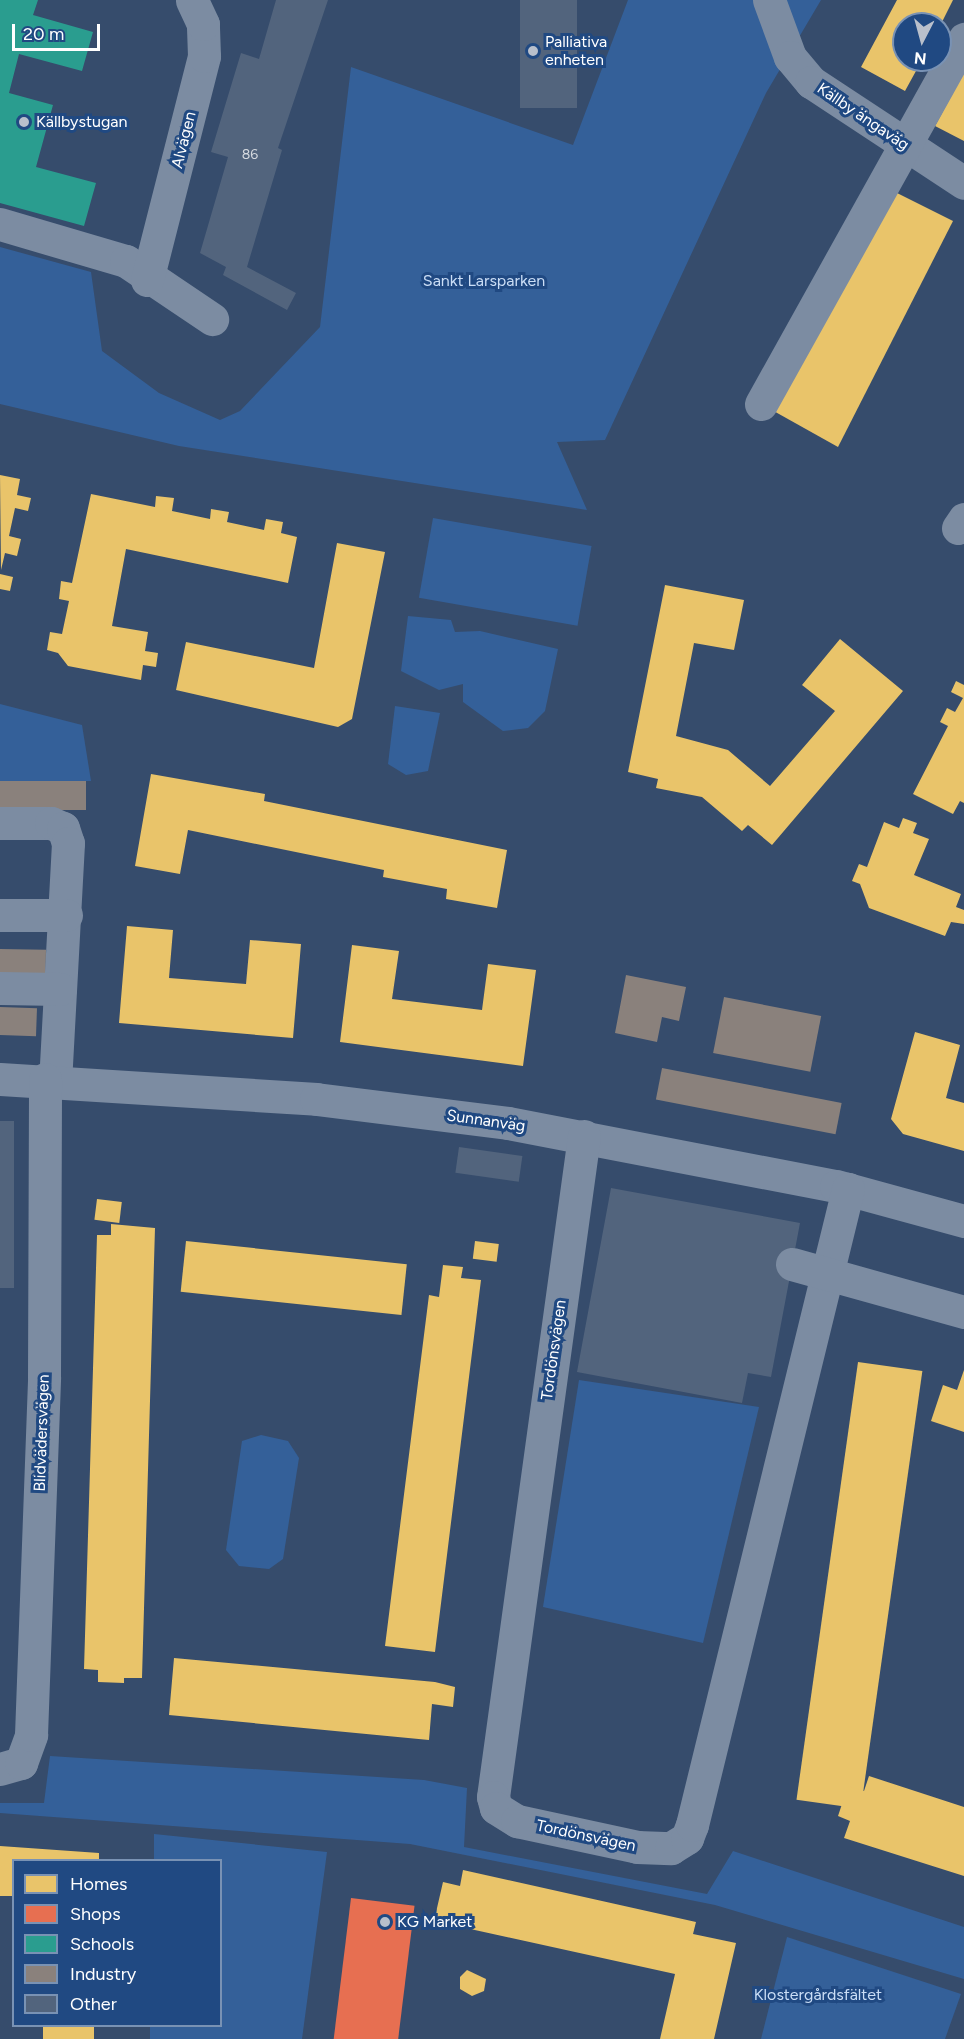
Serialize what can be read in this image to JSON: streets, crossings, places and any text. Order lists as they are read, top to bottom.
{
  "streets": {
    "street": [
      "Källby ängaväg",
      "Alvägen",
      "Sunnanväg",
      "Tordönsvägen",
      "Blidvädersvägen"
    ]
  },
  "crossings": [
    ["Sunnanväg", "Tordönsvägen"],
    ["Sunnanväg", "Blidvädersvägen"]
  ],
  "parks": ["Sankt Larsparken", "Klostergårdsfältet"],
  "places": ["Palliativa enheten", "Källbystugan", "KG Market"],
  "house_numbers": ["86"],
  "legend": [
    "Homes",
    "Shops",
    "Schools",
    "Industry",
    "Other"
  ],
  "scale_bar": "20 m",
  "north": "bottom"
}
